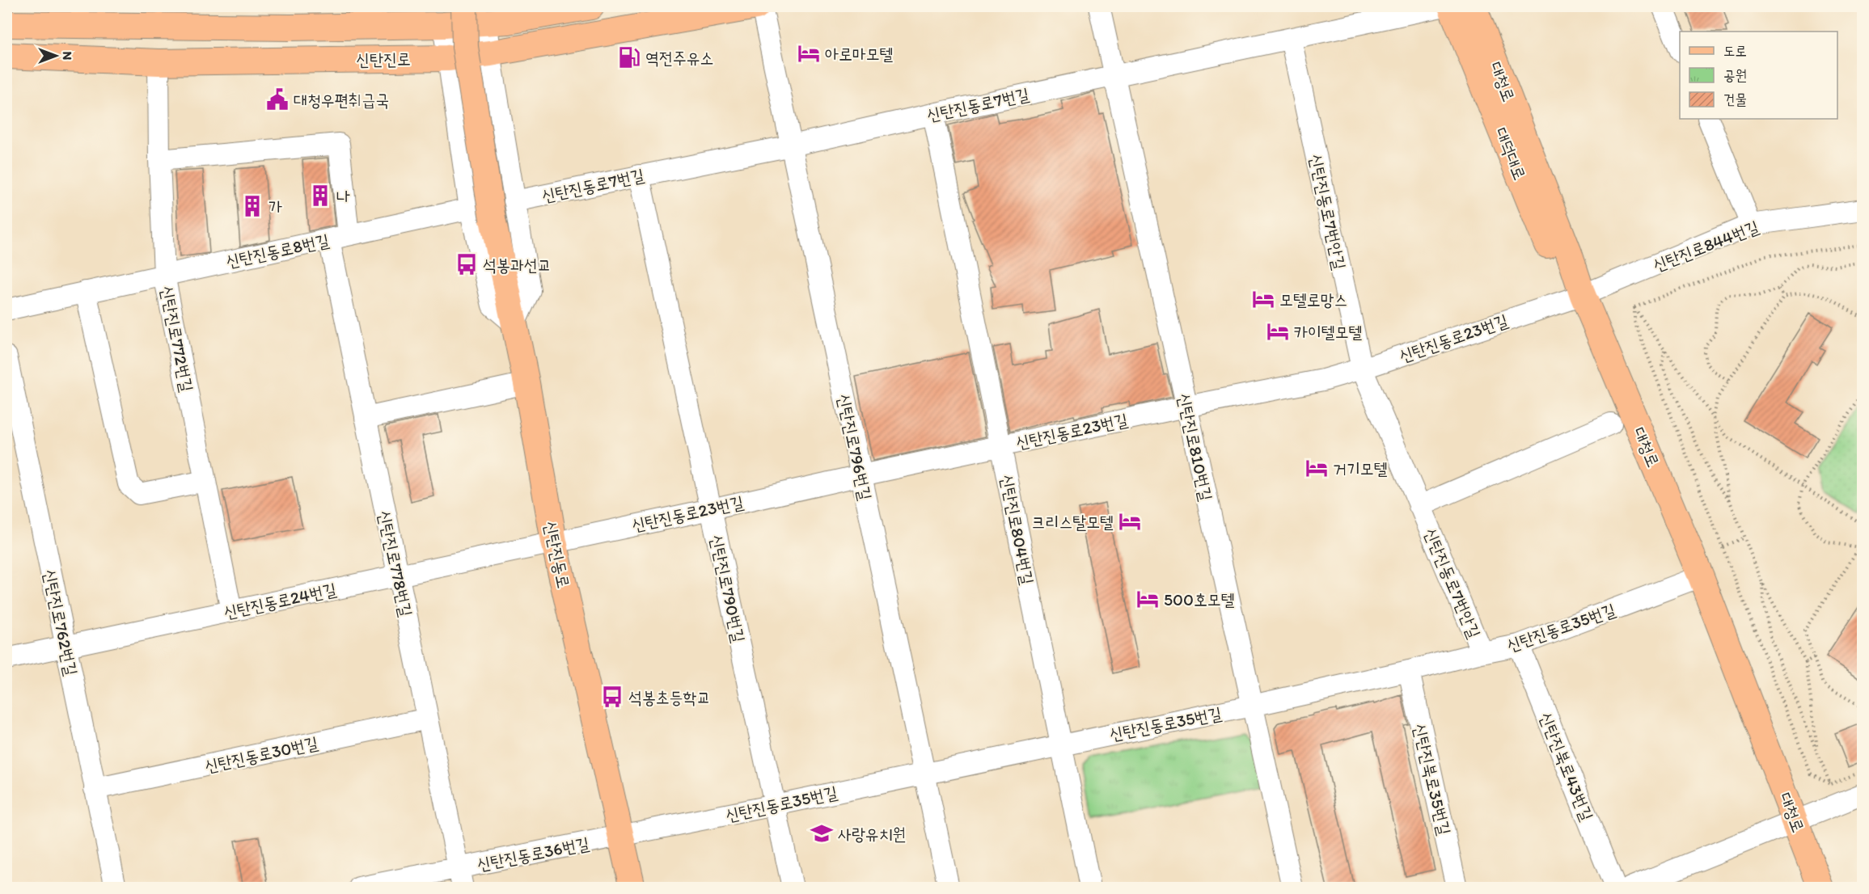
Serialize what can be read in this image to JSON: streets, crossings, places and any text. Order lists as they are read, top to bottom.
{
  "streets": {
    "main road": [
      "신탄진로",
      "대청로",
      "대덕대로",
      "신탄진동로"
    ],
    "street": [
      "신탄진동로7번길",
      "신탄진동로7번안길",
      "신탄진로844번길",
      "신탄진동로8번길",
      "신탄진동로23번길",
      "신탄진로772번길",
      "신탄진로796번길",
      "신탄진로810번길",
      "신탄진로804번길",
      "신탄진로778번길",
      "신탄진로790번길",
      "신탄진동로24번길",
      "신탄진로762번길",
      "신탄진동로35번길",
      "신탄진동로30번길",
      "신탄진북로43번길",
      "신탄진북로35번길",
      "신탄진동로36번길"
    ]
  },
  "crossings": [
    ["신탄진로", "신탄진로772번길"],
    ["대청로", "대덕대로"],
    ["대청로", "신탄진로844번길"],
    ["대청로", "신탄진동로23번길"],
    ["대청로", "신탄진동로35번길"],
    ["신탄진동로7번길", "신탄진동로7번안길"],
    ["신탄진동로7번길", "신탄진로796번길"],
    ["신탄진동로7번길", "신탄진로810번길"],
    ["신탄진동로7번길", "신탄진로804번길"],
    ["신탄진동로7번길", "신탄진로790번길"],
    ["대덕대로", "신탄진로844번길"],
    ["대덕대로", "신탄진동로23번길"],
    ["신탄진동로7번안길", "신탄진동로23번길"],
    ["신탄진동로7번안길", "신탄진동로35번길"],
    ["신탄진로844번길", "신탄진동로23번길"],
    ["신탄진동로8번길", "신탄진로772번길"],
    ["신탄진동로8번길", "신탄진동로"],
    ["신탄진동로8번길", "신탄진로778번길"],
    ["신탄진동로23번길", "신탄진로796번길"],
    ["신탄진동로23번길", "신탄진로810번길"],
    ["신탄진동로23번길", "신탄진로804번길"],
    ["신탄진동로23번길", "신탄진동로"],
    ["신탄진동로23번길", "신탄진로790번길"],
    ["신탄진동로23번길", "신탄진동로24번길"],
    ["신탄진로772번길", "신탄진로778번길"],
    ["신탄진로772번길", "신탄진동로24번길"],
    ["신탄진로796번길", "신탄진동로35번길"],
    ["신탄진로810번길", "신탄진동로35번길"],
    ["신탄진로804번길", "신탄진동로35번길"],
    ["신탄진동로", "신탄진동로24번길"],
    ["신탄진동로", "신탄진동로35번길"],
    ["신탄진동로", "신탄진동로36번길"],
    ["신탄진로778번길", "신탄진동로24번길"],
    ["신탄진로778번길", "신탄진동로30번길"],
    ["신탄진로778번길", "신탄진동로36번길"],
    ["신탄진로790번길", "신탄진동로35번길"],
    ["신탄진동로24번길", "신탄진로762번길"],
    ["신탄진로762번길", "신탄진동로30번길"],
    ["신탄진동로35번길", "신탄진북로43번길"],
    ["신탄진동로35번길", "신탄진북로35번길"],
    ["신탄진동로35번길", "신탄진동로36번길"]
  ],
  "places": {
    "hotel": [
      "아로마모텔",
      "모텔로망스",
      "카이텔모텔",
      "거기모텔",
      "크리스탈모텔",
      "500호모텔"
    ],
    "fuel station": ["역전주유소"],
    "public building": ["대청우편취급국"],
    "building": ["나", "가"],
    "bus stop": ["석봉과선교", "석봉초등학교"],
    "school or university": ["사랑유치원"]
  },
  "legend": ["도로", "공원", "건물"],
  "north": "right"
}
